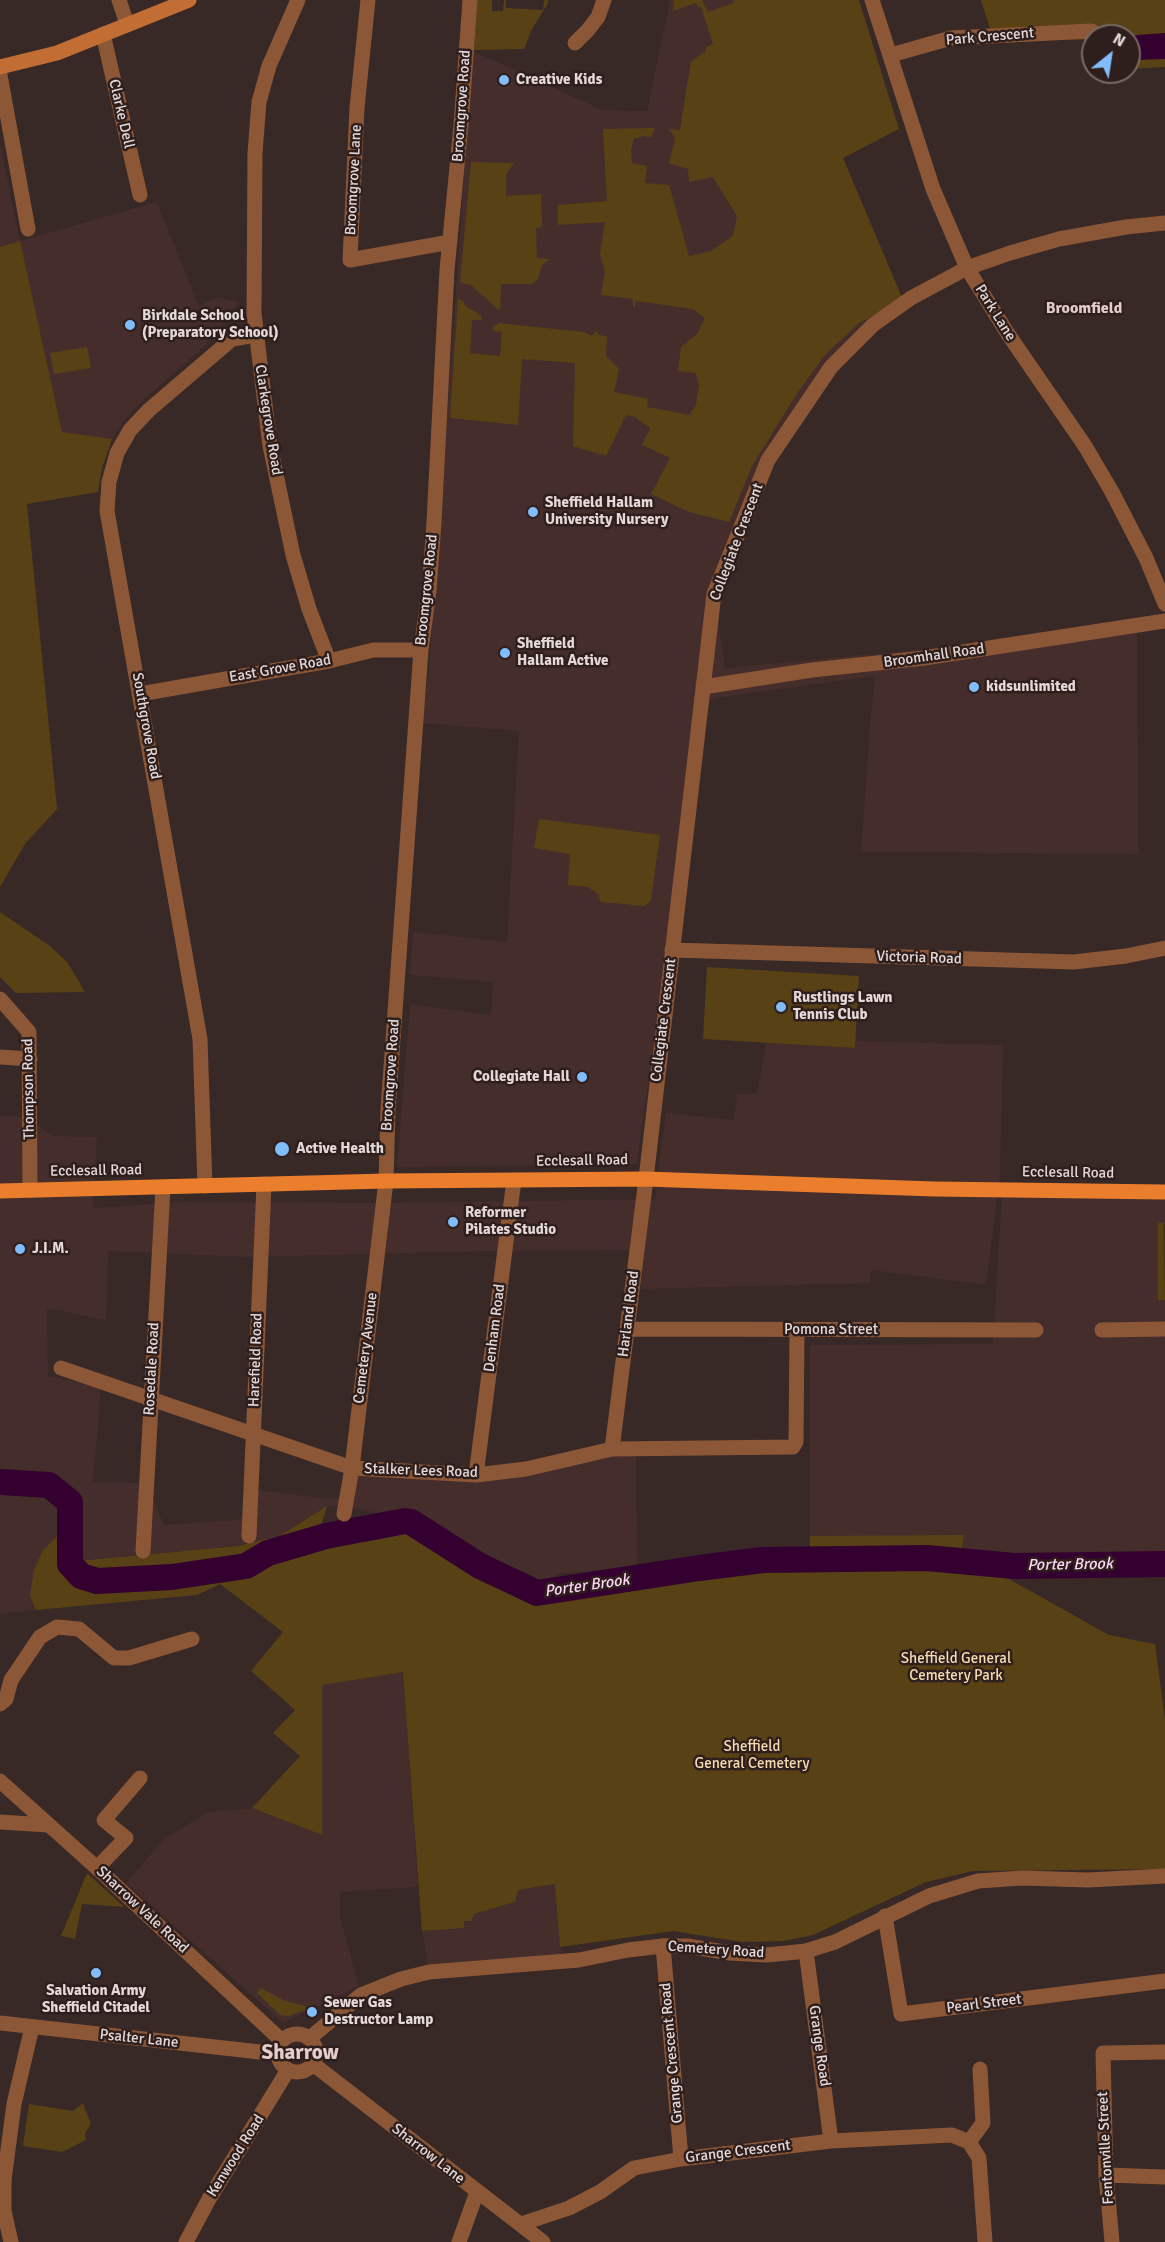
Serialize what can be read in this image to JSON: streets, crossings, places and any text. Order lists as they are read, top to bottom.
{
  "streets": {
    "main road": ["Ecclesall Road"],
    "street": [
      "Park Crescent",
      "Broomgrove Road",
      "Clarke Dell",
      "Broomgrove Lane",
      "Park Lane",
      "Clarkegrove Road",
      "Collegiate Crescent",
      "Broomhall Road",
      "East Grove Road",
      "Southgrove Road",
      "Victoria Road",
      "Thompson Road",
      "Harland Road",
      "Denham Road",
      "Pomona Street",
      "Cemetery Avenue",
      "Harefield Road",
      "Rosedale Road",
      "Stalker Lees Road",
      "Sharrow Vale Road",
      "Cemetery Road",
      "Pearl Street",
      "Psalter Lane",
      "Grange Road",
      "Grange Crescent Road",
      "Fentonville Street",
      "Grange Crescent",
      "Sharrow Lane",
      "Kenwood Road"
    ]
  },
  "crossings": [
    ["Park Crescent", "Park Lane"],
    ["Broomgrove Road", "Broomgrove Lane"],
    ["Broomgrove Road", "East Grove Road"],
    ["Broomgrove Road", "Ecclesall Road"],
    ["Broomgrove Road", "Cemetery Avenue"],
    ["Park Lane", "Collegiate Crescent"],
    ["Clarkegrove Road", "East Grove Road"],
    ["Clarkegrove Road", "Southgrove Road"],
    ["Collegiate Crescent", "Broomhall Road"],
    ["Collegiate Crescent", "Victoria Road"],
    ["Collegiate Crescent", "Ecclesall Road"],
    ["Collegiate Crescent", "Harland Road"],
    ["East Grove Road", "Southgrove Road"],
    ["Southgrove Road", "Ecclesall Road"],
    ["Thompson Road", "Ecclesall Road"],
    ["Ecclesall Road", "Harland Road"],
    ["Ecclesall Road", "Denham Road"],
    ["Ecclesall Road", "Cemetery Avenue"],
    ["Ecclesall Road", "Harefield Road"],
    ["Ecclesall Road", "Rosedale Road"],
    ["Harland Road", "Pomona Street"],
    ["Harland Road", "Stalker Lees Road"],
    ["Denham Road", "Stalker Lees Road"],
    ["Pomona Street", "Stalker Lees Road"],
    ["Cemetery Avenue", "Stalker Lees Road"],
    ["Harefield Road", "Stalker Lees Road"],
    ["Rosedale Road", "Stalker Lees Road"],
    ["Sharrow Vale Road", "Cemetery Road"],
    ["Sharrow Vale Road", "Psalter Lane"],
    ["Sharrow Vale Road", "Sharrow Lane"],
    ["Sharrow Vale Road", "Kenwood Road"],
    ["Cemetery Road", "Pearl Street"],
    ["Cemetery Road", "Psalter Lane"],
    ["Cemetery Road", "Grange Road"],
    ["Cemetery Road", "Grange Crescent Road"],
    ["Cemetery Road", "Sharrow Lane"],
    ["Cemetery Road", "Kenwood Road"],
    ["Psalter Lane", "Sharrow Lane"],
    ["Psalter Lane", "Kenwood Road"],
    ["Grange Road", "Grange Crescent"],
    ["Grange Crescent Road", "Grange Crescent"],
    ["Grange Crescent", "Sharrow Lane"],
    ["Sharrow Lane", "Kenwood Road"]
  ],
  "districts": ["Broomfield", "Sharrow"],
  "water": ["Porter Brook"],
  "parks": ["Sheffield General Cemetery Park", "Sheffield General Cemetery"],
  "places": [
    "Creative Kids",
    "Birkdale School (Preparatory School)",
    "Sheffield Hallam University Nursery",
    "Sheffield Hallam Active",
    "kidsunlimited",
    "Rustlings Lawn Tennis Club",
    "Collegiate Hall",
    "Active Health",
    "Reformer Pilates Studio",
    "J.I.M.",
    "Salvation Army Sheffield Citadel",
    "Sewer Gas Destructor Lamp"
  ],
  "north": "top right"
}
